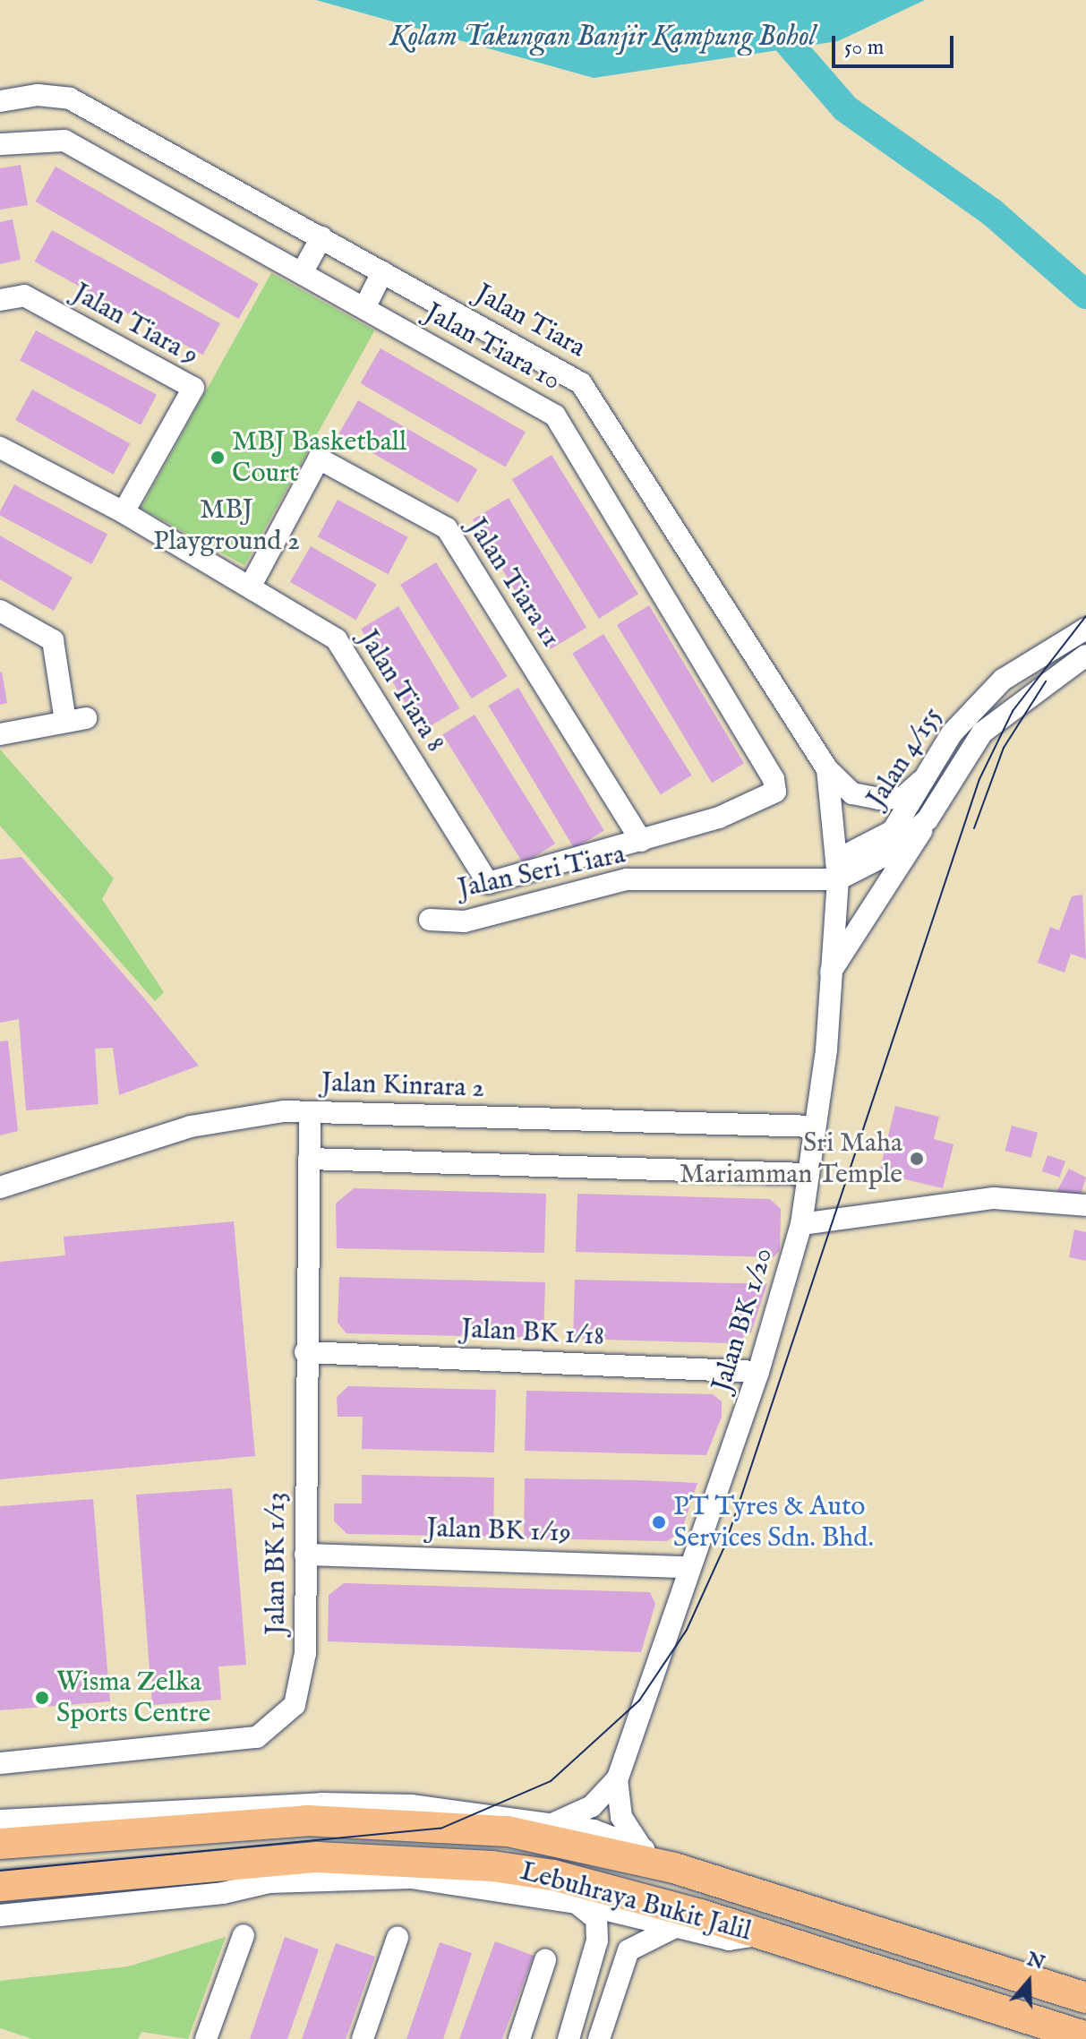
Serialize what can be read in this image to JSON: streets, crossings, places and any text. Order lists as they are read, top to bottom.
{
  "streets": {
    "highway": ["Lebuhraya Bukit Jalil"],
    "street": [
      "Jalan Tiara",
      "Jalan Tiara 9",
      "Jalan Tiara 10",
      "Jalan Tiara 11",
      "Jalan Tiara 8",
      "Jalan 4/155",
      "Jalan Seri Tiara",
      "Jalan Kinrara 2",
      "Jalan BK 1/20",
      "Jalan BK 1/18",
      "Jalan BK 1/19",
      "Jalan BK 1/13"
    ]
  },
  "crossings": [
    ["Jalan Tiara", "Jalan 4/155"],
    ["Jalan Tiara", "Jalan Seri Tiara"],
    ["Jalan Tiara", "Jalan BK 1/20"],
    ["Jalan Tiara 9", "Jalan Tiara 8"],
    ["Jalan Tiara 10", "Jalan Tiara 11"],
    ["Jalan Tiara 10", "Jalan Tiara 8"],
    ["Jalan Tiara 11", "Jalan Tiara 8"],
    ["Jalan 4/155", "Jalan Seri Tiara"],
    ["Jalan 4/155", "Jalan BK 1/20"],
    ["Jalan Seri Tiara", "Jalan BK 1/20"],
    ["Jalan Kinrara 2", "Jalan BK 1/20"],
    ["Jalan Kinrara 2", "Jalan BK 1/13"],
    ["Jalan BK 1/20", "Jalan BK 1/18"],
    ["Jalan BK 1/20", "Jalan BK 1/19"],
    ["Jalan BK 1/18", "Jalan BK 1/13"],
    ["Jalan BK 1/19", "Jalan BK 1/13"]
  ],
  "water": ["Kolam Takungan Banjir Kampung Bohol"],
  "parks": ["MBJ Playground 2"],
  "places": [
    "MBJ Basketball Court",
    "Sri Maha Mariamman Temple",
    "PT Tyres & Auto Services Sdn. Bhd.",
    "Wisma Zelka Sports Centre"
  ],
  "scale_bar": "50 m",
  "north": "top"
}
